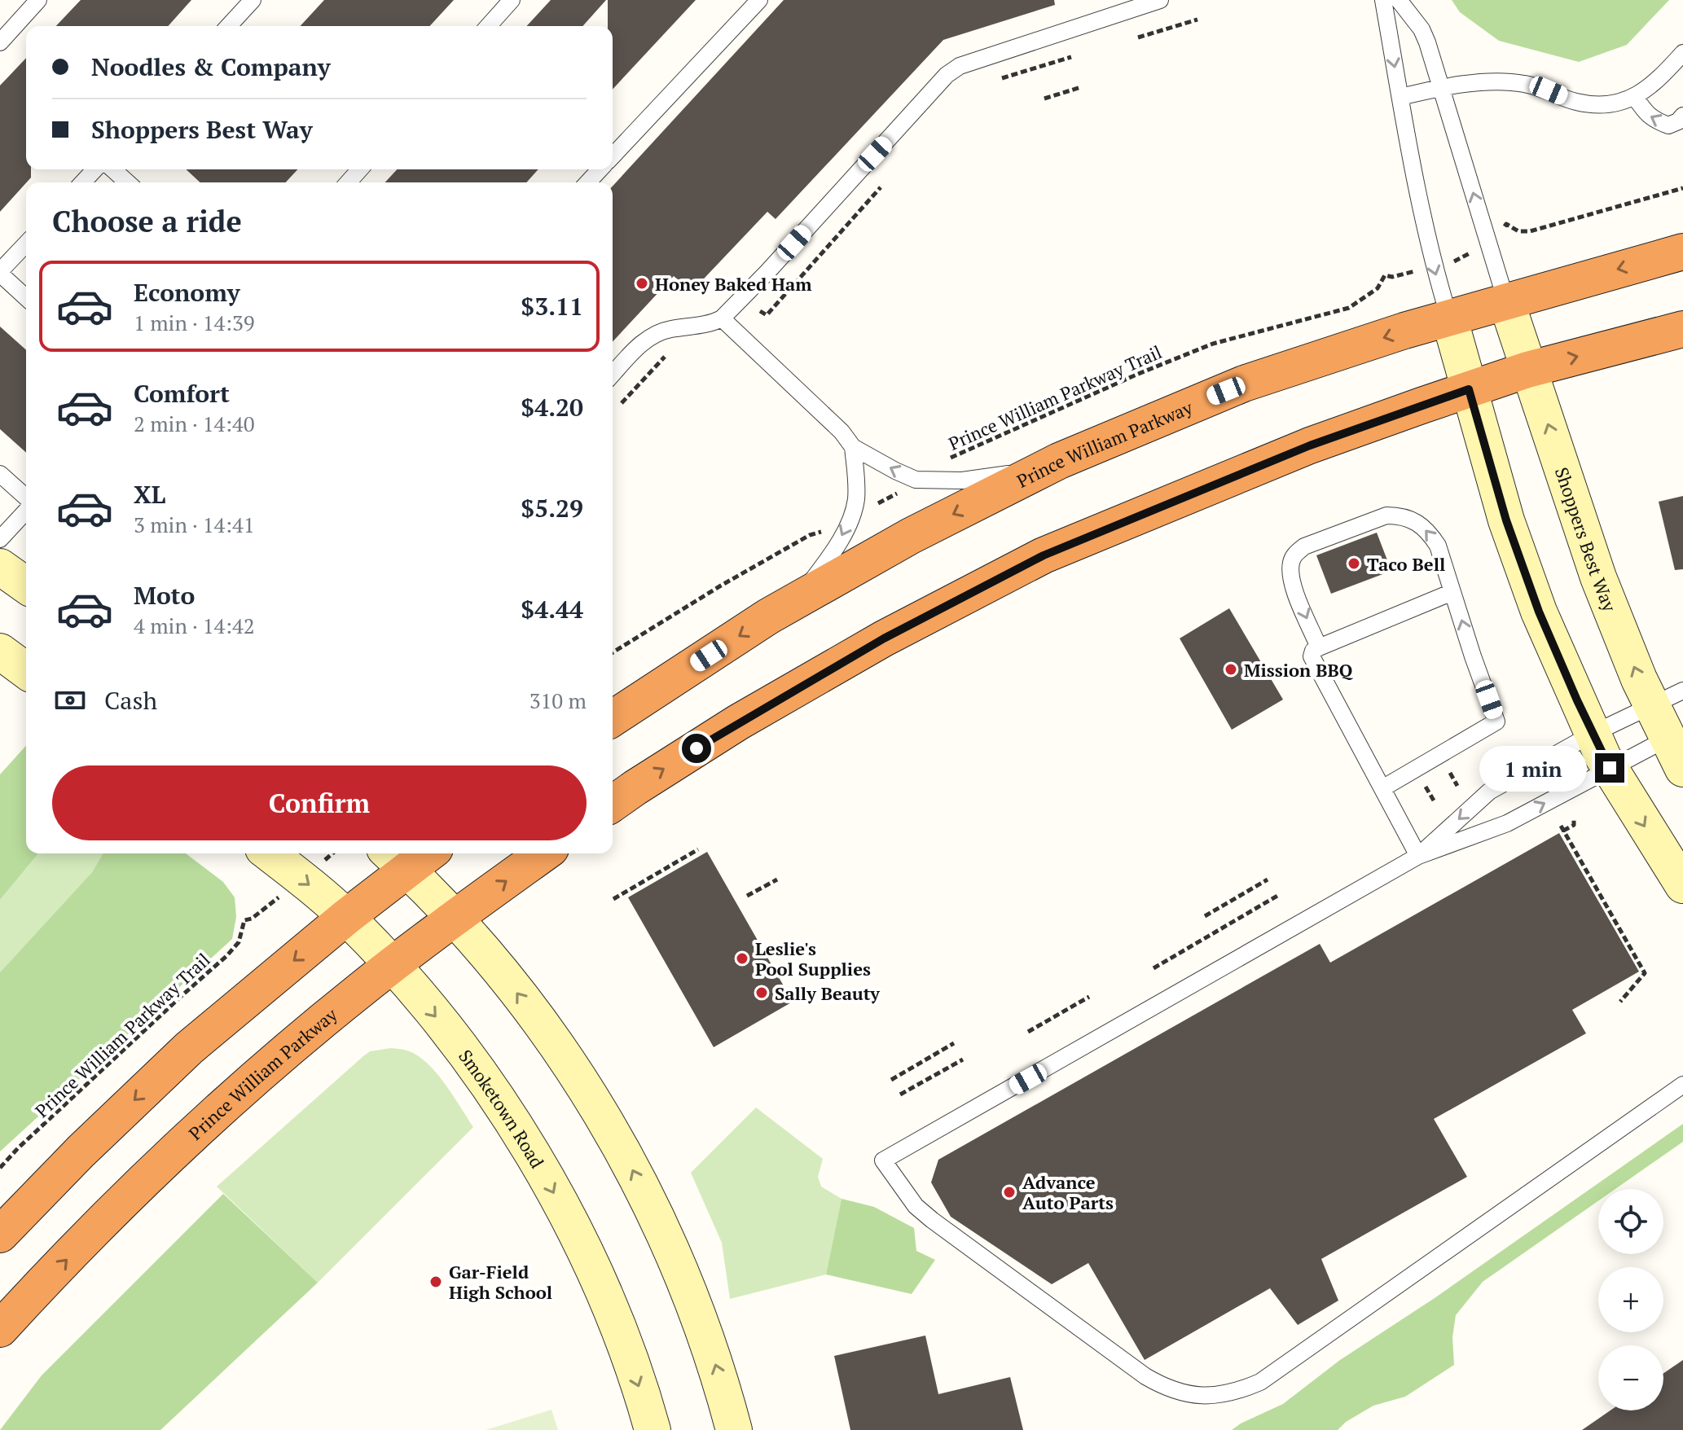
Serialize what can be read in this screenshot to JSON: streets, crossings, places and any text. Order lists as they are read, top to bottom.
{
  "streets": {
    "highway": ["Prince William Parkway"],
    "main road": ["Shoppers Best Way", "Smoketown Road"],
    "path": ["Prince William Parkway Trail"]
  },
  "crossings": [
    ["Prince William Parkway", "Shoppers Best Way"],
    ["Prince William Parkway", "Smoketown Road"]
  ],
  "places": [
    "Honey Baked Ham",
    "Taco Bell",
    "Mission BBQ",
    "Leslie's Pool Supplies",
    "Sally Beauty",
    "Advance Auto Parts",
    "Gar-Field High School"
  ],
  "page": {
    "banner": ["Noodles & Company", "Shoppers Best Way"],
    "heading": "Choose a ride",
    "list": [
      {
        "name": "Economy",
        "note": "1 min · 14:39",
        "value": "$3.11"
      },
      {
        "name": "Comfort",
        "note": "2 min · 14:40",
        "value": "$4.20"
      },
      {
        "name": "XL",
        "note": "3 min · 14:41",
        "value": "$5.29"
      },
      {
        "name": "Moto",
        "note": "4 min · 14:42",
        "value": "$4.44"
      }
    ],
    "pay": ["Cash", "310 m"],
    "bubble": "1 min",
    "buttons": "Confirm",
    "map_buttons": ["+", "−"]
  }
}
